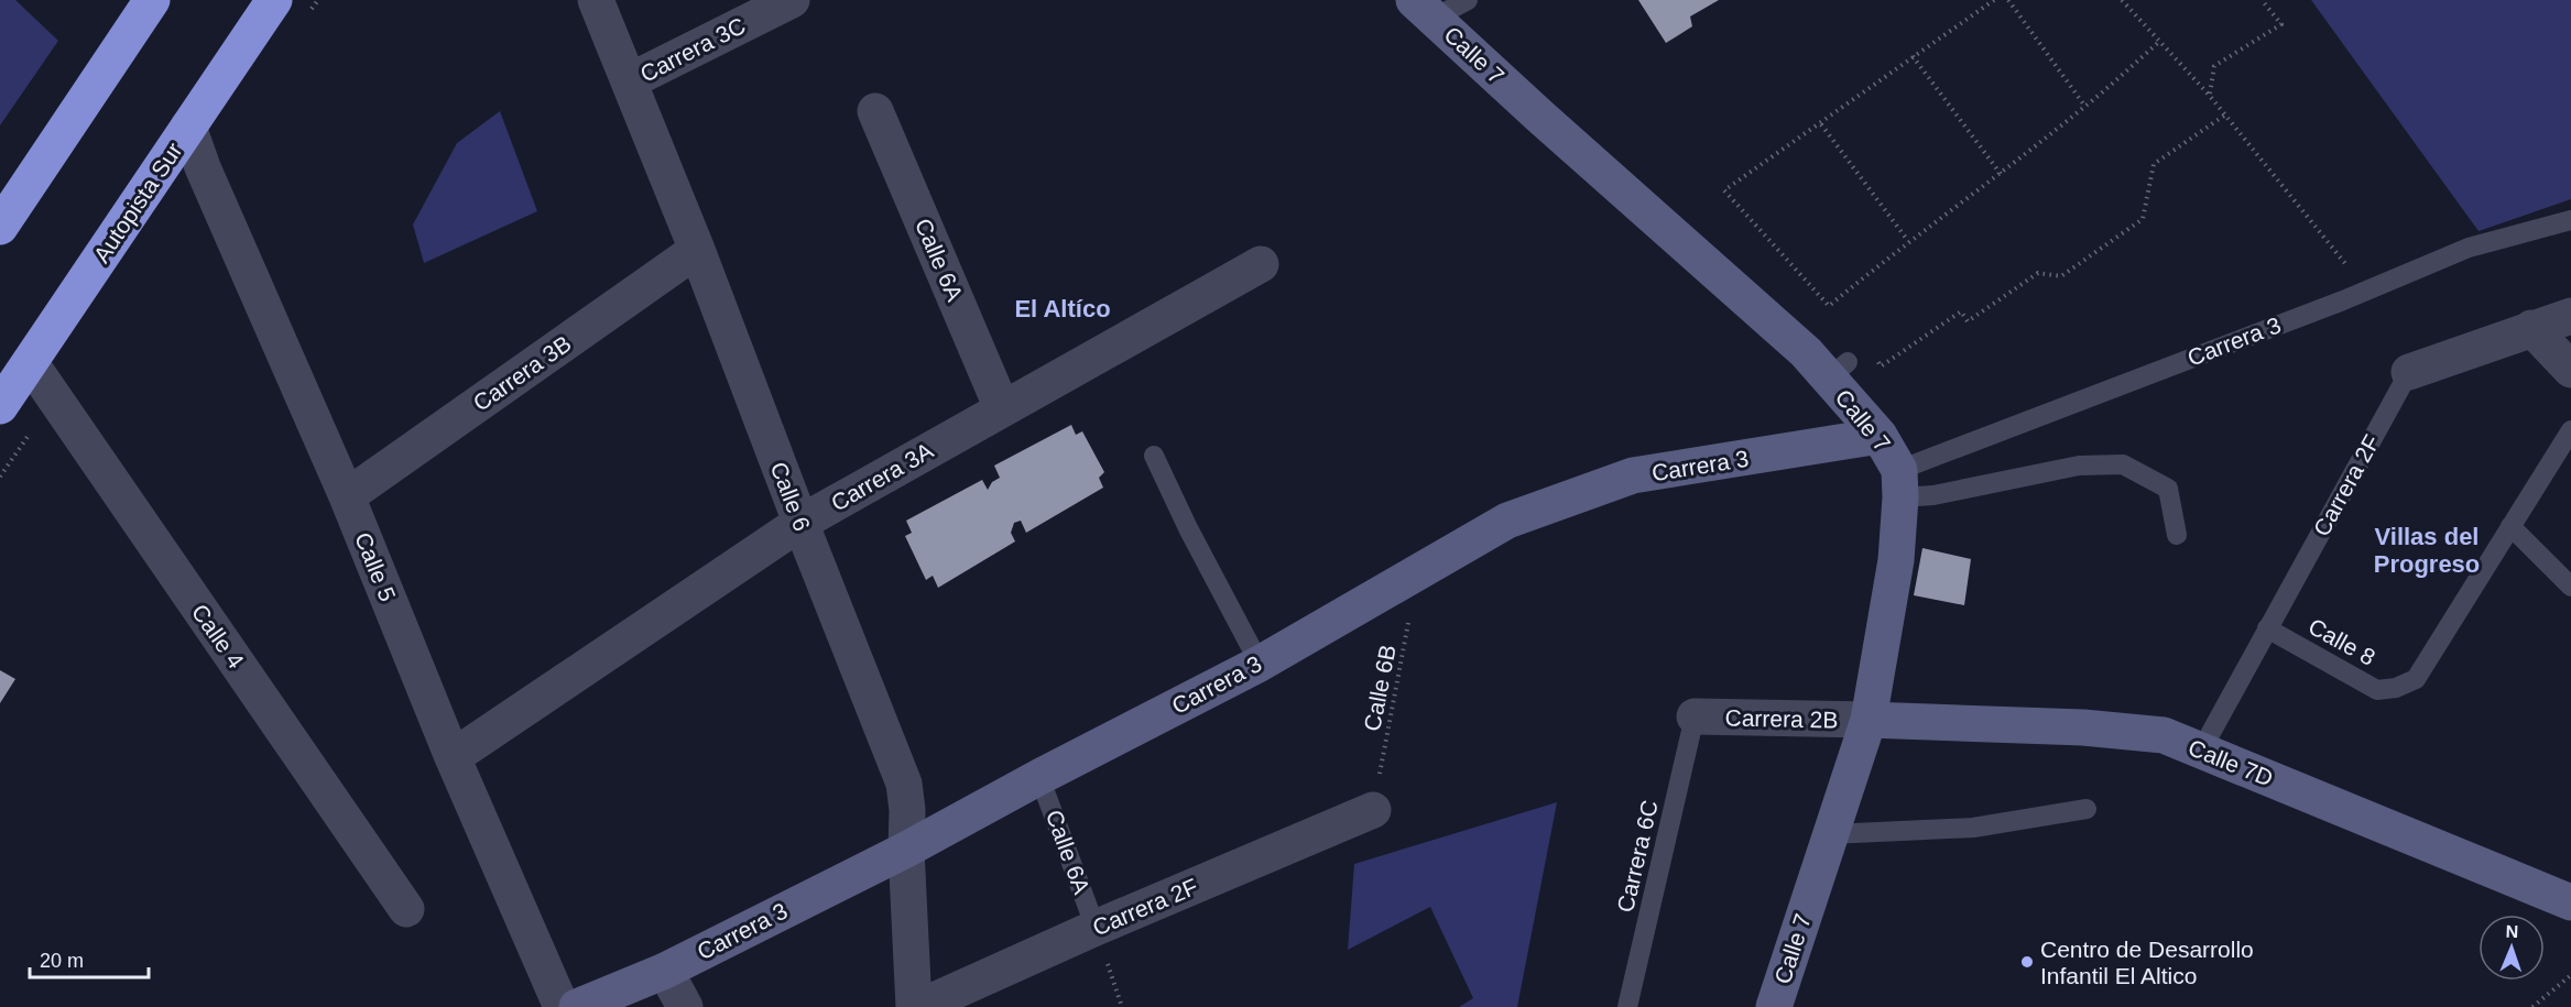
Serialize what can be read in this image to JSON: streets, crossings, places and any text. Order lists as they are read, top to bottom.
{
  "streets": {
    "highway": ["Autopista Sur"],
    "street": [
      "Carrera 3C",
      "Calle 7",
      "Calle 6A",
      "Carrera 3",
      "Carrera 3B",
      "Carrera 3A",
      "Carrera 2F",
      "Calle 6",
      "Calle 5",
      "Calle 4",
      "Carrera 2B",
      "Calle 7D"
    ],
    "lane": ["Calle 8", "Carrera 6C"],
    "path": ["Calle 6B"]
  },
  "crossings": [
    ["Carrera 3C", "Calle 6"],
    ["Calle 7", "Carrera 3"],
    ["Calle 7", "Carrera 2B"],
    ["Calle 7", "Calle 7D"],
    ["Autopista Sur", "Calle 5"],
    ["Autopista Sur", "Calle 4"],
    ["Calle 6A", "Carrera 3"],
    ["Calle 6A", "Carrera 3A"],
    ["Calle 6A", "Carrera 2F"],
    ["Carrera 3", "Calle 6"],
    ["Carrera 3", "Calle 6B"],
    ["Carrera 3B", "Calle 6"],
    ["Carrera 3B", "Calle 5"],
    ["Carrera 3A", "Calle 6"],
    ["Carrera 3A", "Calle 5"],
    ["Carrera 2F", "Calle 8"],
    ["Carrera 2F", "Calle 6B"],
    ["Carrera 2F", "Calle 7D"],
    ["Carrera 2B", "Calle 7D"],
    ["Carrera 2B", "Carrera 6C"]
  ],
  "districts": ["El Altíco", "Villas del Progreso"],
  "places": ["Centro de Desarrollo Infantil El Altico"],
  "scale_bar": "20 m",
  "north": "top"
}
